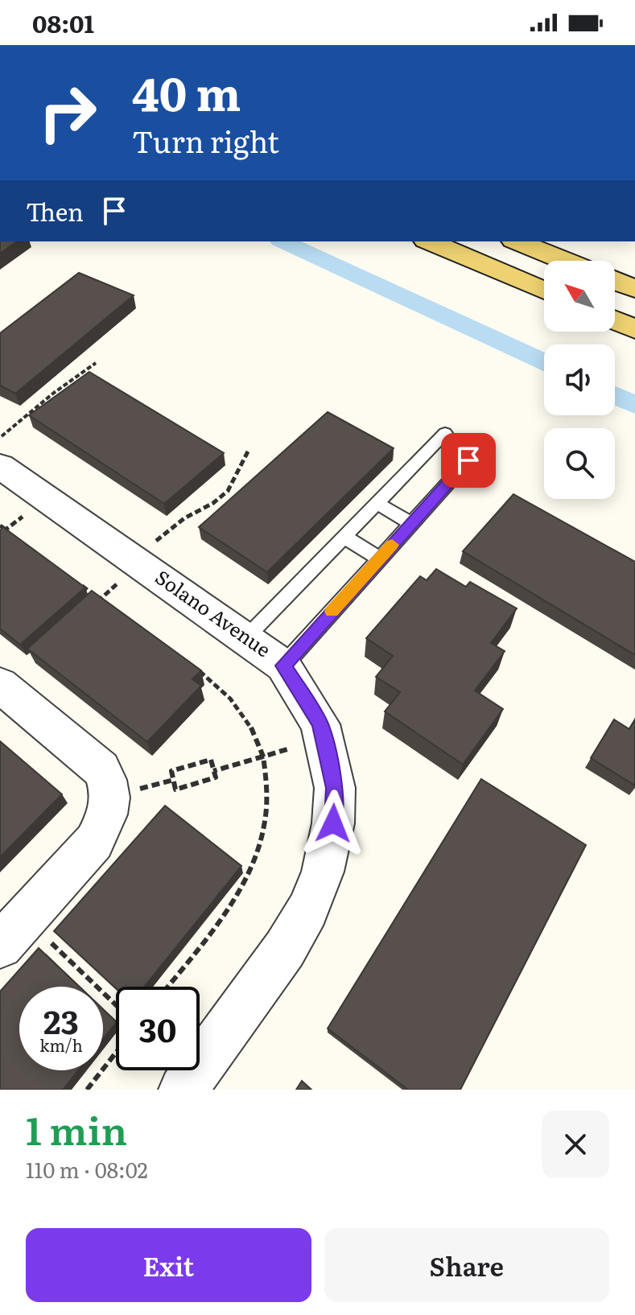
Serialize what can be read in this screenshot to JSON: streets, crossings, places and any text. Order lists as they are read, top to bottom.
{
  "streets": {
    "street": ["Solano Avenue"]
  },
  "north": "top left",
  "page": {
    "status": "08:01",
    "turn": ["40 m", "Turn right"],
    "then": "Then",
    "speed": "23 km/h",
    "limit": "30",
    "heading": ["1 min", "110 m · 08:02"],
    "buttons": ["Exit", "Share"]
  }
}
